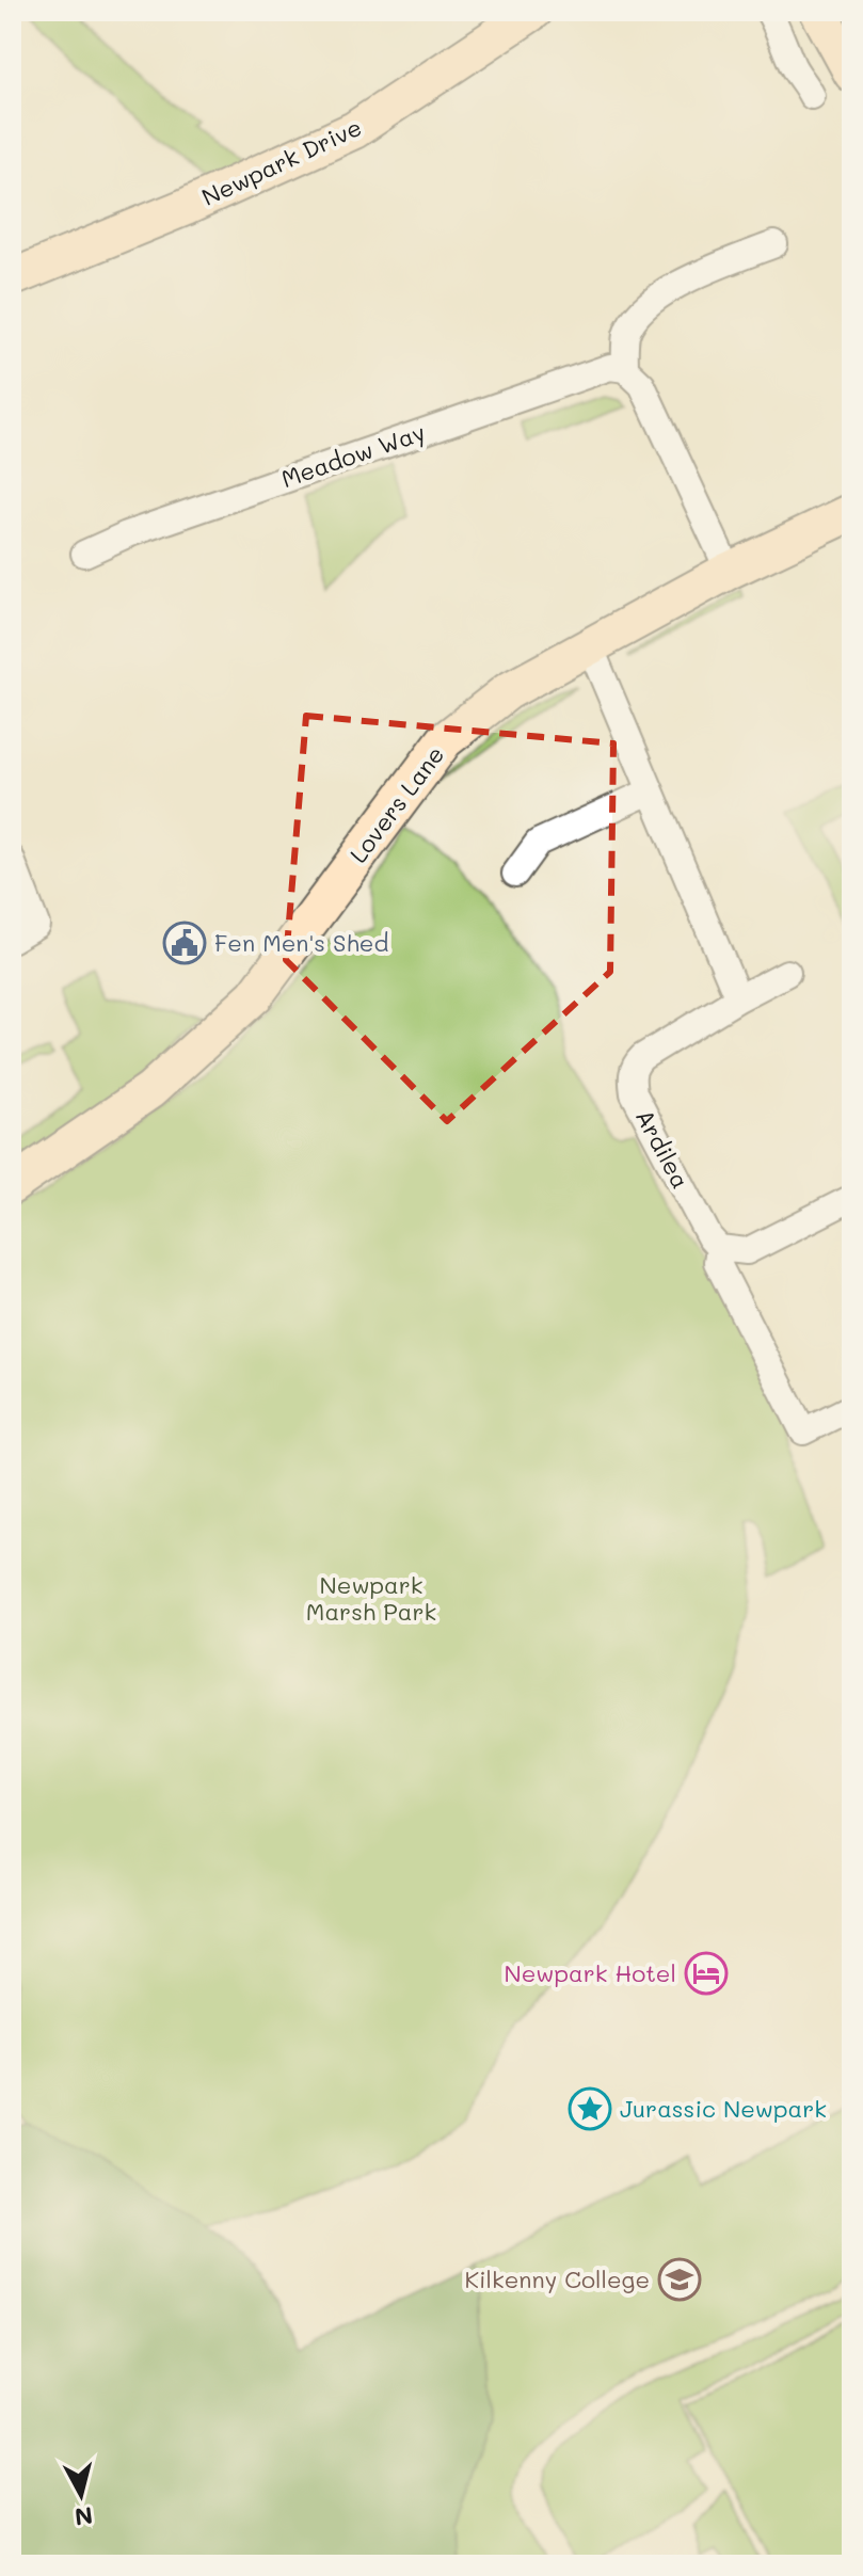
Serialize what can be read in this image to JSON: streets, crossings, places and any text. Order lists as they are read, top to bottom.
{
  "streets": {
    "street": [
      "Newpark Drive",
      "Meadow Way",
      "Lovers Lane",
      "Ardilea"
    ]
  },
  "parks": ["Newpark Marsh Park"],
  "places": {
    "public building": ["Fen Men's Shed"],
    "hotel": ["Newpark Hotel"],
    "place": ["Jurassic Newpark"],
    "school or university": ["Kilkenny College"]
  },
  "north": "bottom"
}
